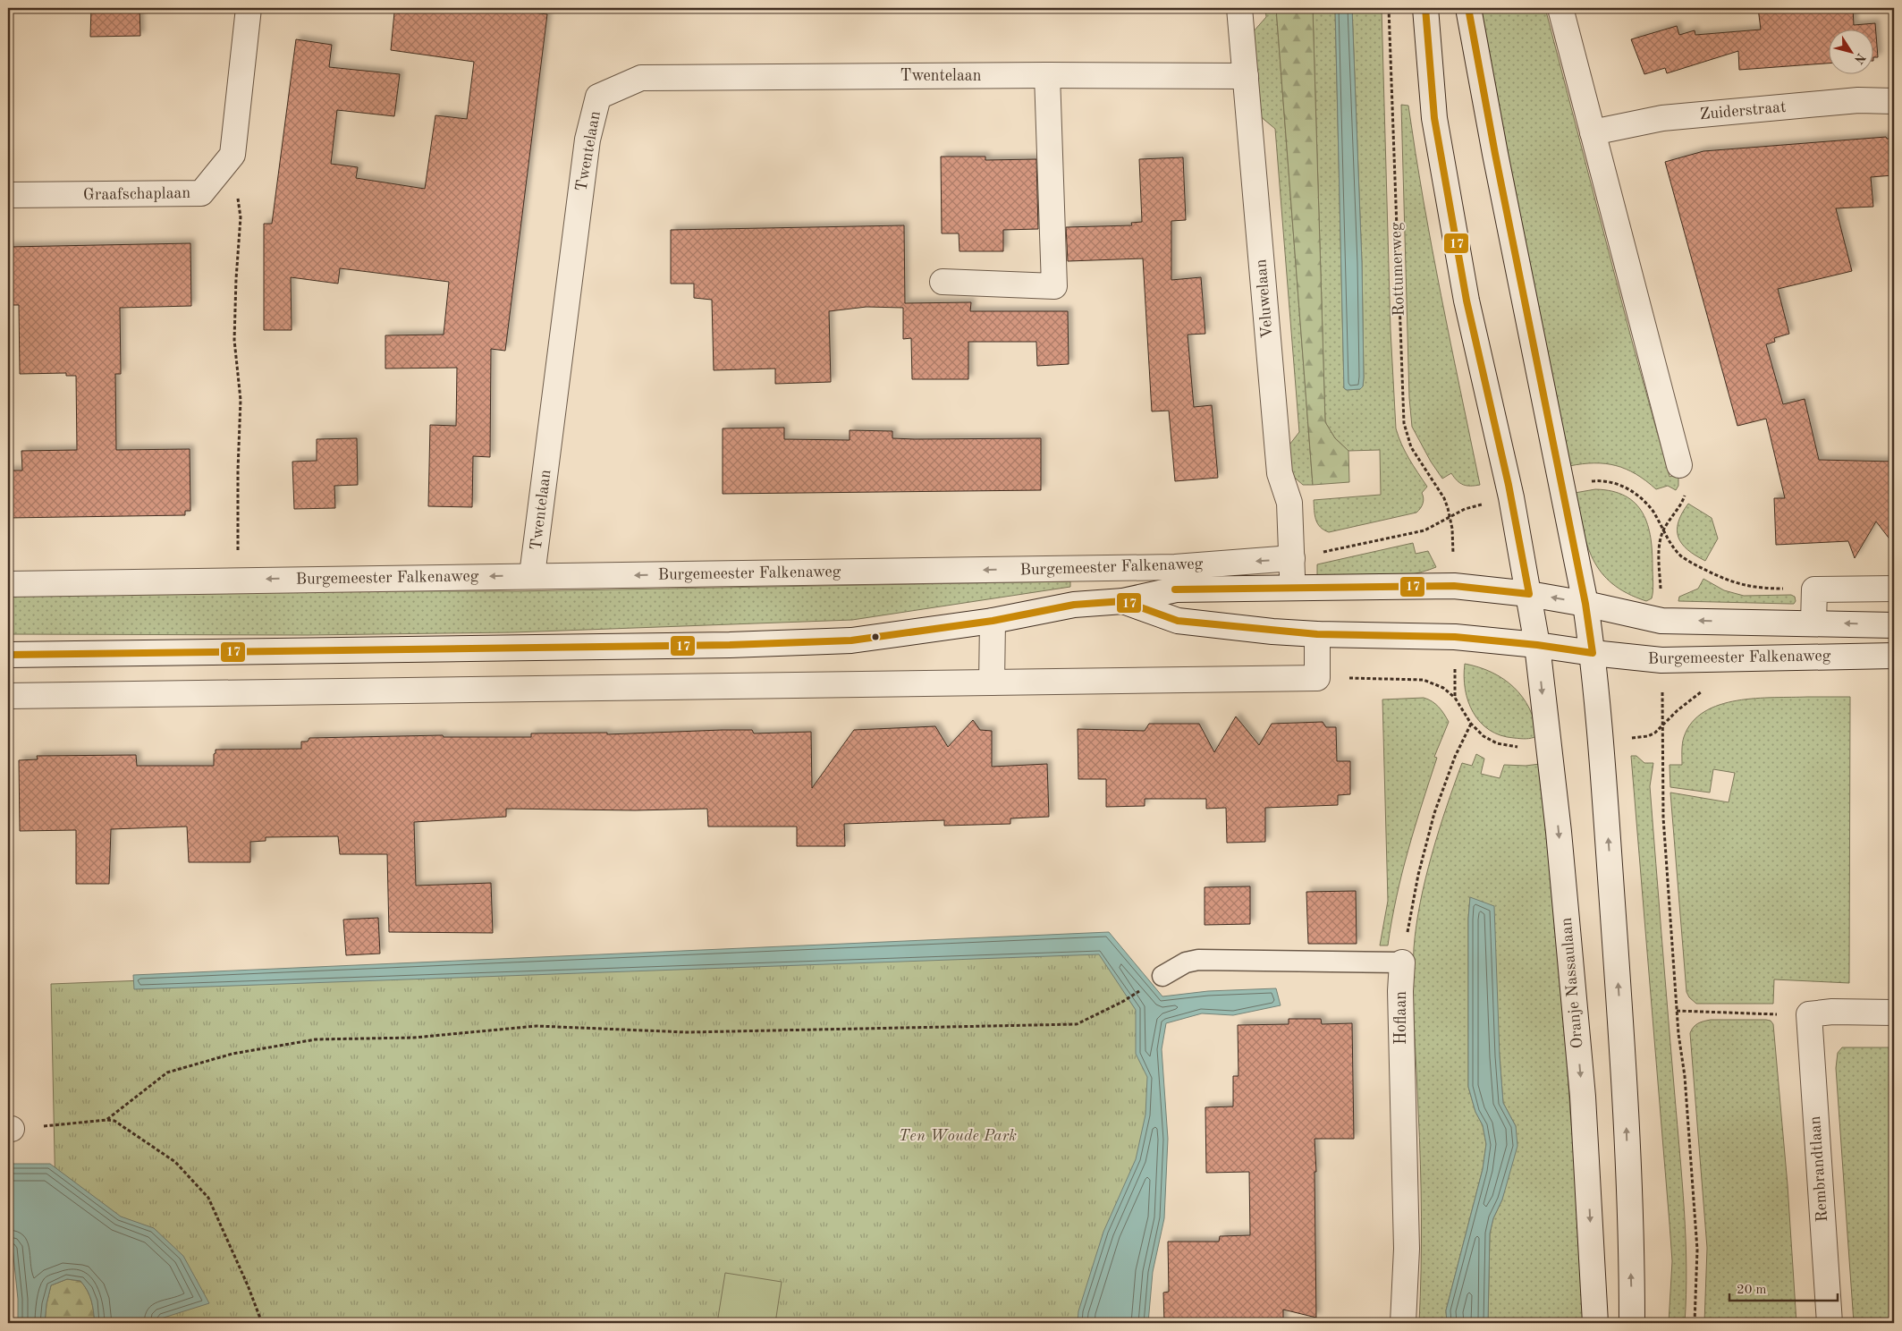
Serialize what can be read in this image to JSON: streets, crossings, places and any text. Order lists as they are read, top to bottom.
{
  "streets": {
    "street": [
      "Twentelaan",
      "Zuiderstraat",
      "Graafschaplaan",
      "Veluwelaan",
      "Burgemeester Falkenaweg",
      "Oranje Nassaulaan",
      "Hoflaan",
      "Rembrandtlaan"
    ],
    "path": ["Rottumerweg"]
  },
  "crossings": [
    ["Twentelaan", "Veluwelaan"],
    ["Twentelaan", "Burgemeester Falkenaweg"],
    ["Veluwelaan", "Burgemeester Falkenaweg"],
    ["Burgemeester Falkenaweg", "Oranje Nassaulaan"]
  ],
  "parks": ["Ten Woude Park"],
  "lines": ["transit line 17"],
  "scale_bar": "20 m",
  "north": "bottom right"
}
